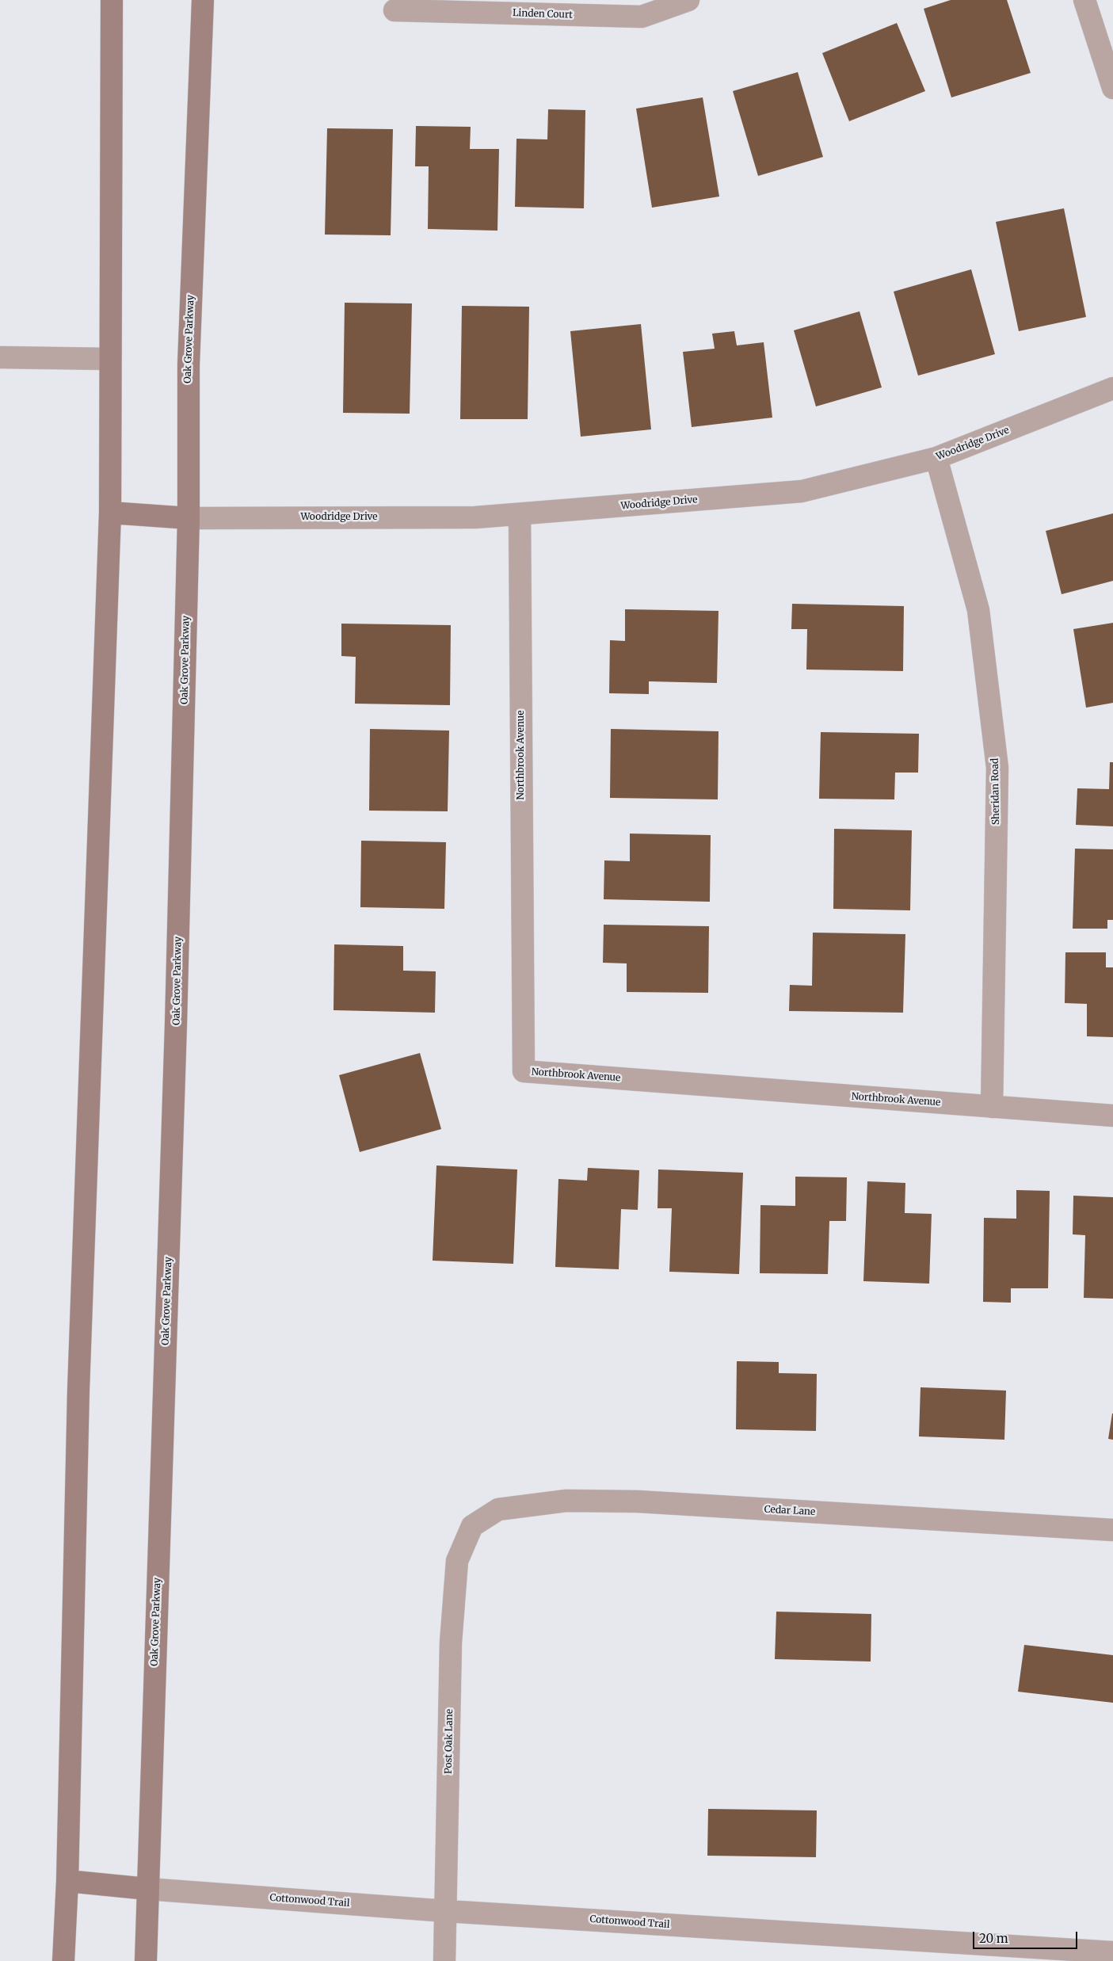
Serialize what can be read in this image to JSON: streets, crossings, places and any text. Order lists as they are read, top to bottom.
{
  "streets": {
    "main road": ["Oak Grove Parkway"],
    "street": [
      "Linden Court",
      "Woodridge Drive",
      "Northbrook Avenue",
      "Sheridan Road",
      "Cedar Lane",
      "Post Oak Lane",
      "Cottonwood Trail"
    ]
  },
  "crossings": [
    ["Oak Grove Parkway", "Woodridge Drive"],
    ["Oak Grove Parkway", "Cottonwood Trail"],
    ["Woodridge Drive", "Northbrook Avenue"],
    ["Woodridge Drive", "Sheridan Road"],
    ["Northbrook Avenue", "Sheridan Road"],
    ["Cedar Lane", "Post Oak Lane"],
    ["Post Oak Lane", "Cottonwood Trail"]
  ],
  "scale_bar": "20 m"
}
